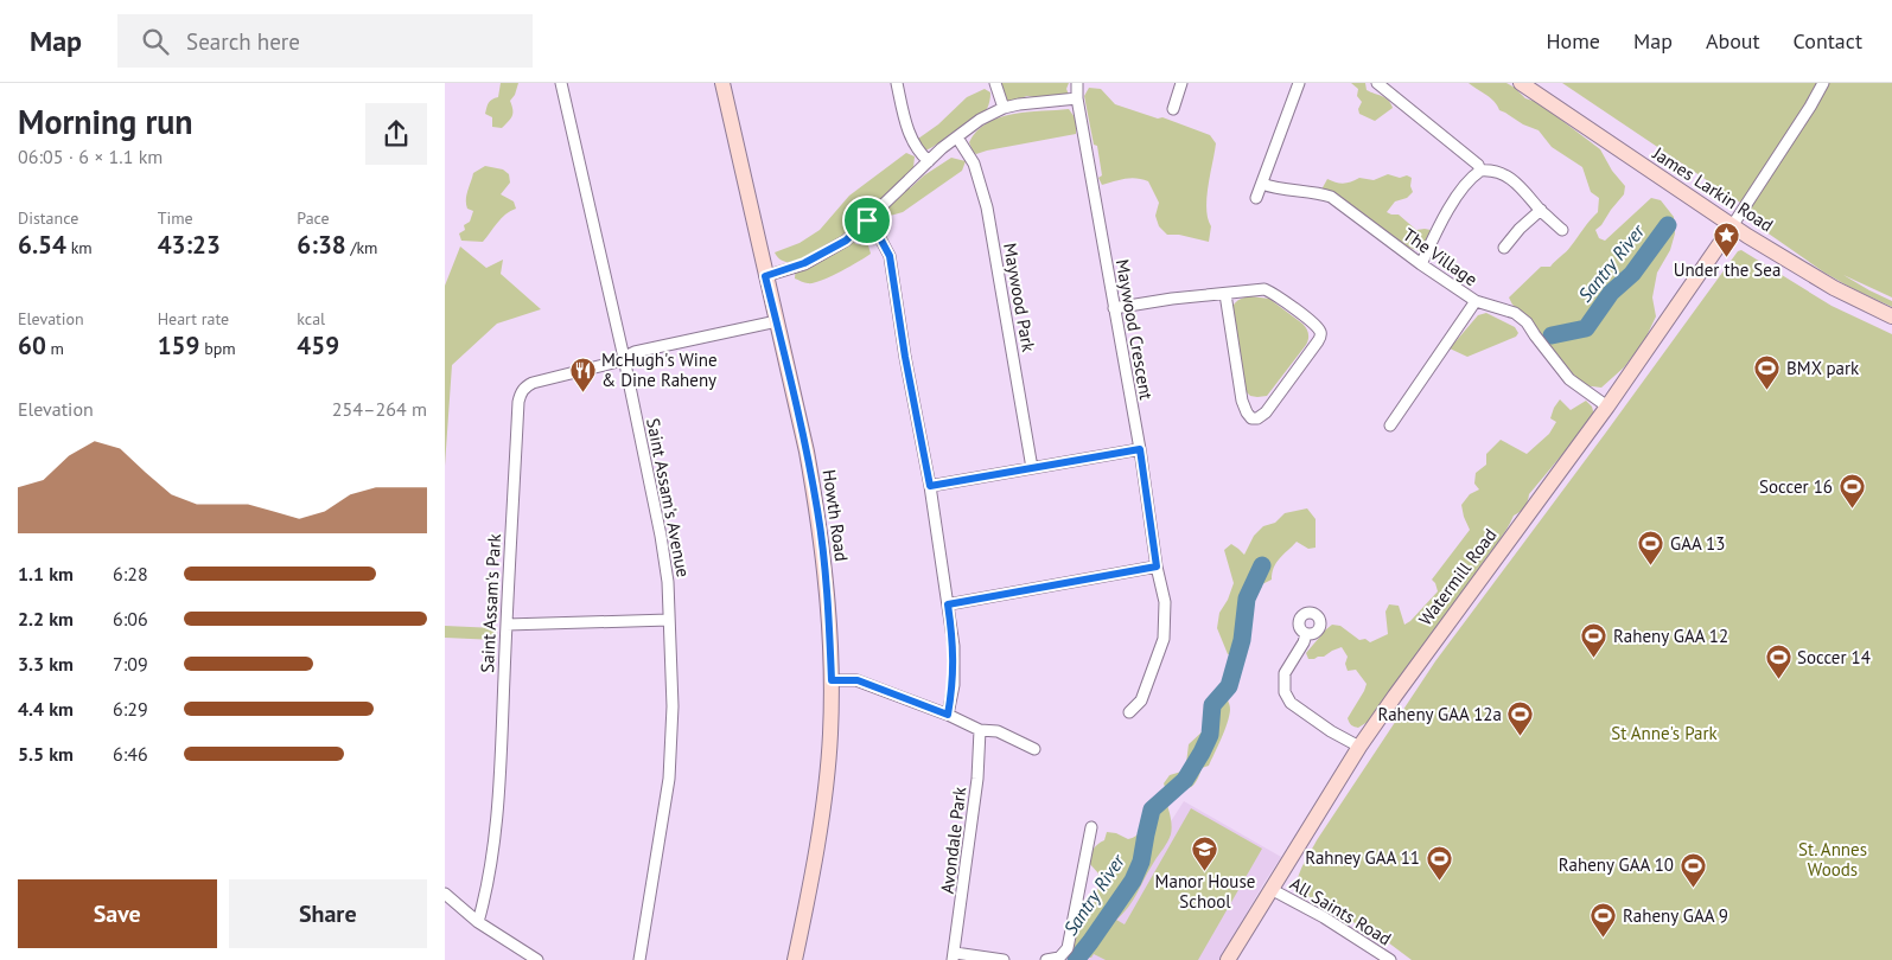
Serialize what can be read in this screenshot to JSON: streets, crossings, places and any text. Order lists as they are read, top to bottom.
{
  "streets": {
    "main road": ["James Larkin Road", "Howth Road", "Watermill Road"],
    "street": [
      "The Village",
      "Maywood Park",
      "Maywood Crescent",
      "Saint Assam's Avenue",
      "Saint Assam's Park",
      "Avondale Park",
      "All Saints Road"
    ]
  },
  "crossings": [
    ["James Larkin Road", "Watermill Road"],
    ["The Village", "Watermill Road"],
    ["Saint Assam's Avenue", "Saint Assam's Park"],
    ["Howth Road", "Saint Assam's Park"],
    ["Watermill Road", "All Saints Road"]
  ],
  "water": ["Santry River"],
  "parks": ["St Anne's Park", "St. Annes Woods"],
  "places": {
    "place": ["Under the Sea"],
    "sports": [
      "BMX park",
      "Soccer 16",
      "GAA 13",
      "Raheny GAA 12",
      "Soccer 14",
      "Raheny GAA 12a",
      "Rahney GAA 11",
      "Raheny GAA 10",
      "Raheny GAA 9"
    ],
    "restaurant": ["McHugh's Wine & Dine Raheny"],
    "school or university": ["Manor House School"]
  },
  "page": {
    "header": "Map",
    "search": "Search here",
    "nav": [
      "Home",
      "Map",
      "About",
      "Contact"
    ],
    "heading": ["Morning run", "06:05 · 6 × 1.1 km"],
    "stats": [
      ["Distance", "6.54 km"],
      ["Time", "43:23"],
      ["Pace", "6:38 /km"],
      ["Elevation", "60 m"],
      ["Heart rate", "159 bpm"],
      ["kcal", "459"]
    ],
    "chart": ["Elevation", "254–264 m"],
    "list": [
      {
        "name": "1.1 km",
        "note": "6:28"
      },
      {
        "name": "2.2 km",
        "note": "6:06"
      },
      {
        "name": "3.3 km",
        "note": "7:09"
      },
      {
        "name": "4.4 km",
        "note": "6:29"
      },
      {
        "name": "5.5 km",
        "note": "6:46"
      }
    ],
    "buttons": ["Save", "Share"]
  }
}
